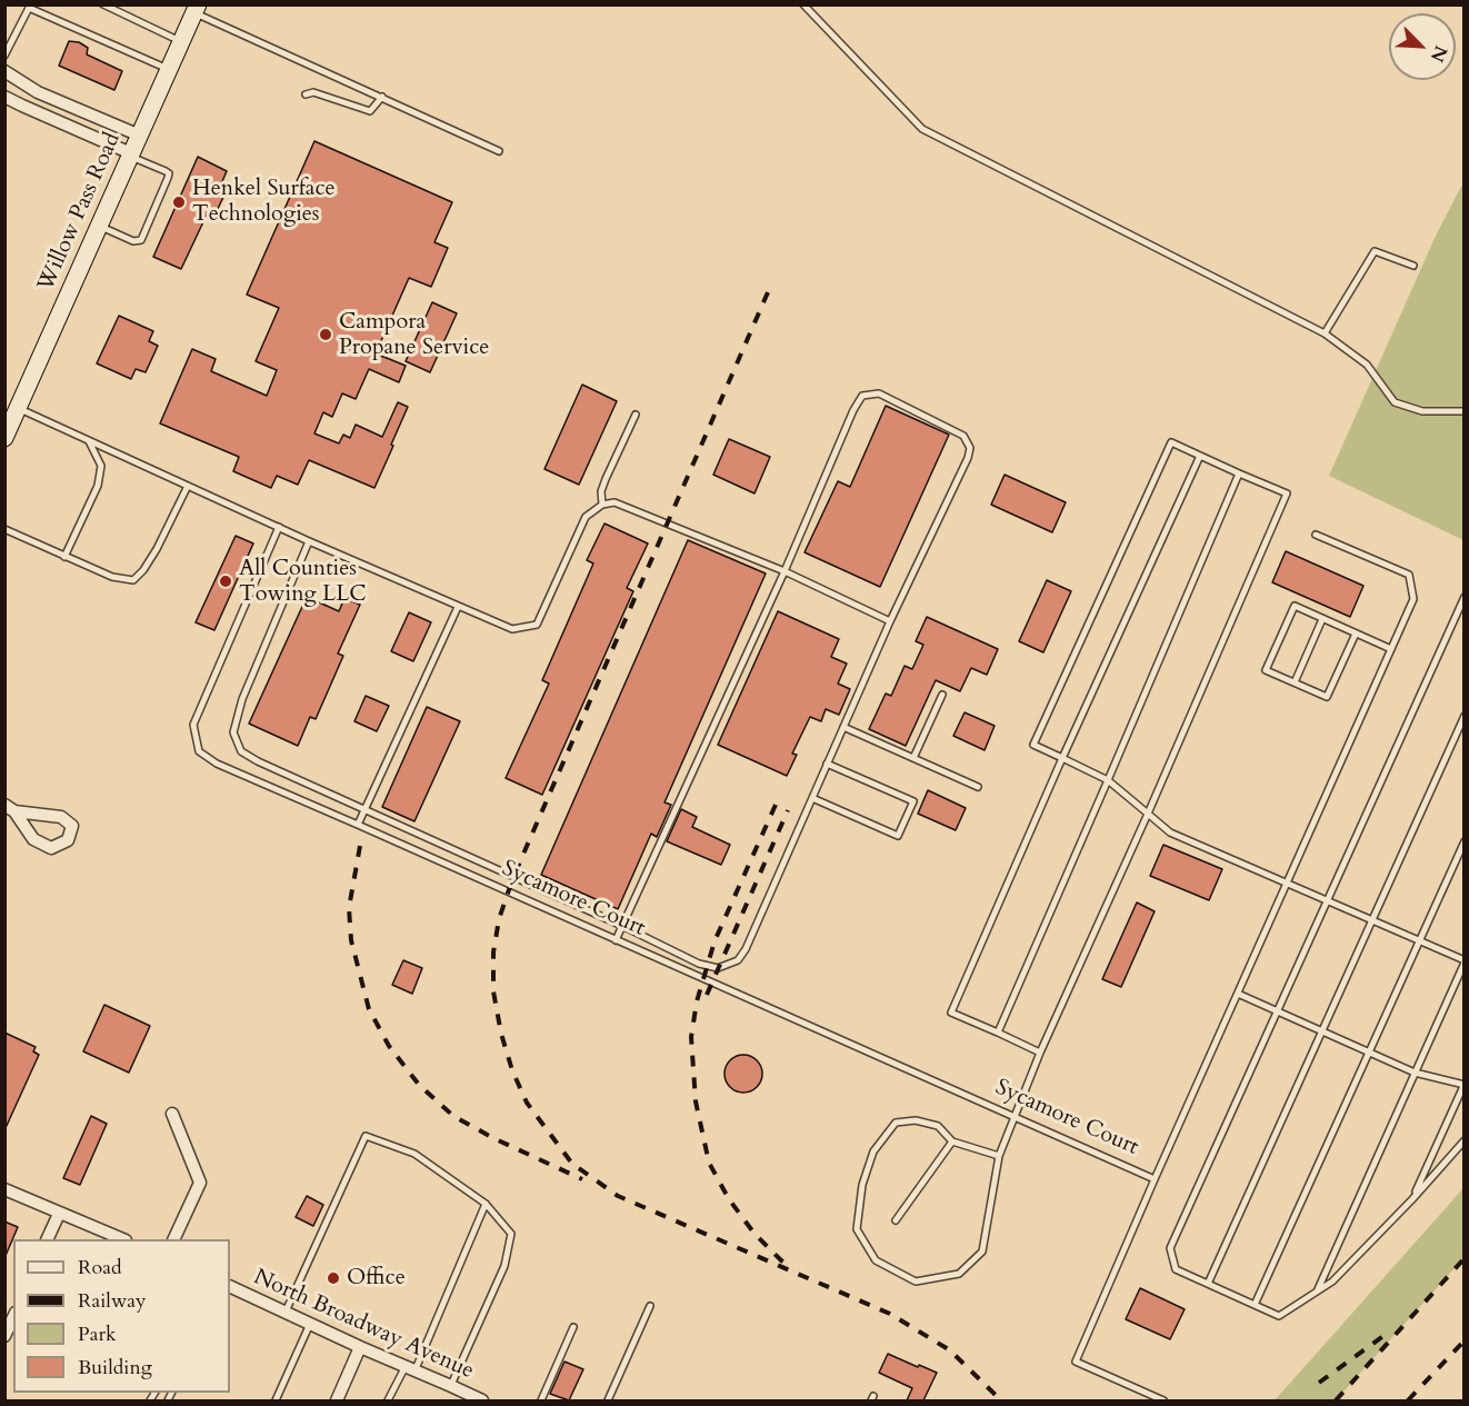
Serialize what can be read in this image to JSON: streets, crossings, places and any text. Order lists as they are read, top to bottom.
{
  "streets": {
    "main road": ["Willow Pass Road"],
    "street": ["North Broadway Avenue"],
    "lane": ["Sycamore Court"]
  },
  "places": [
    "Henkel Surface Technologies",
    "Campora Propane Service",
    "All Counties Towing LLC",
    "Office"
  ],
  "legend": [
    "Road",
    "Railway",
    "Park",
    "Building"
  ],
  "north": "bottom right"
}
